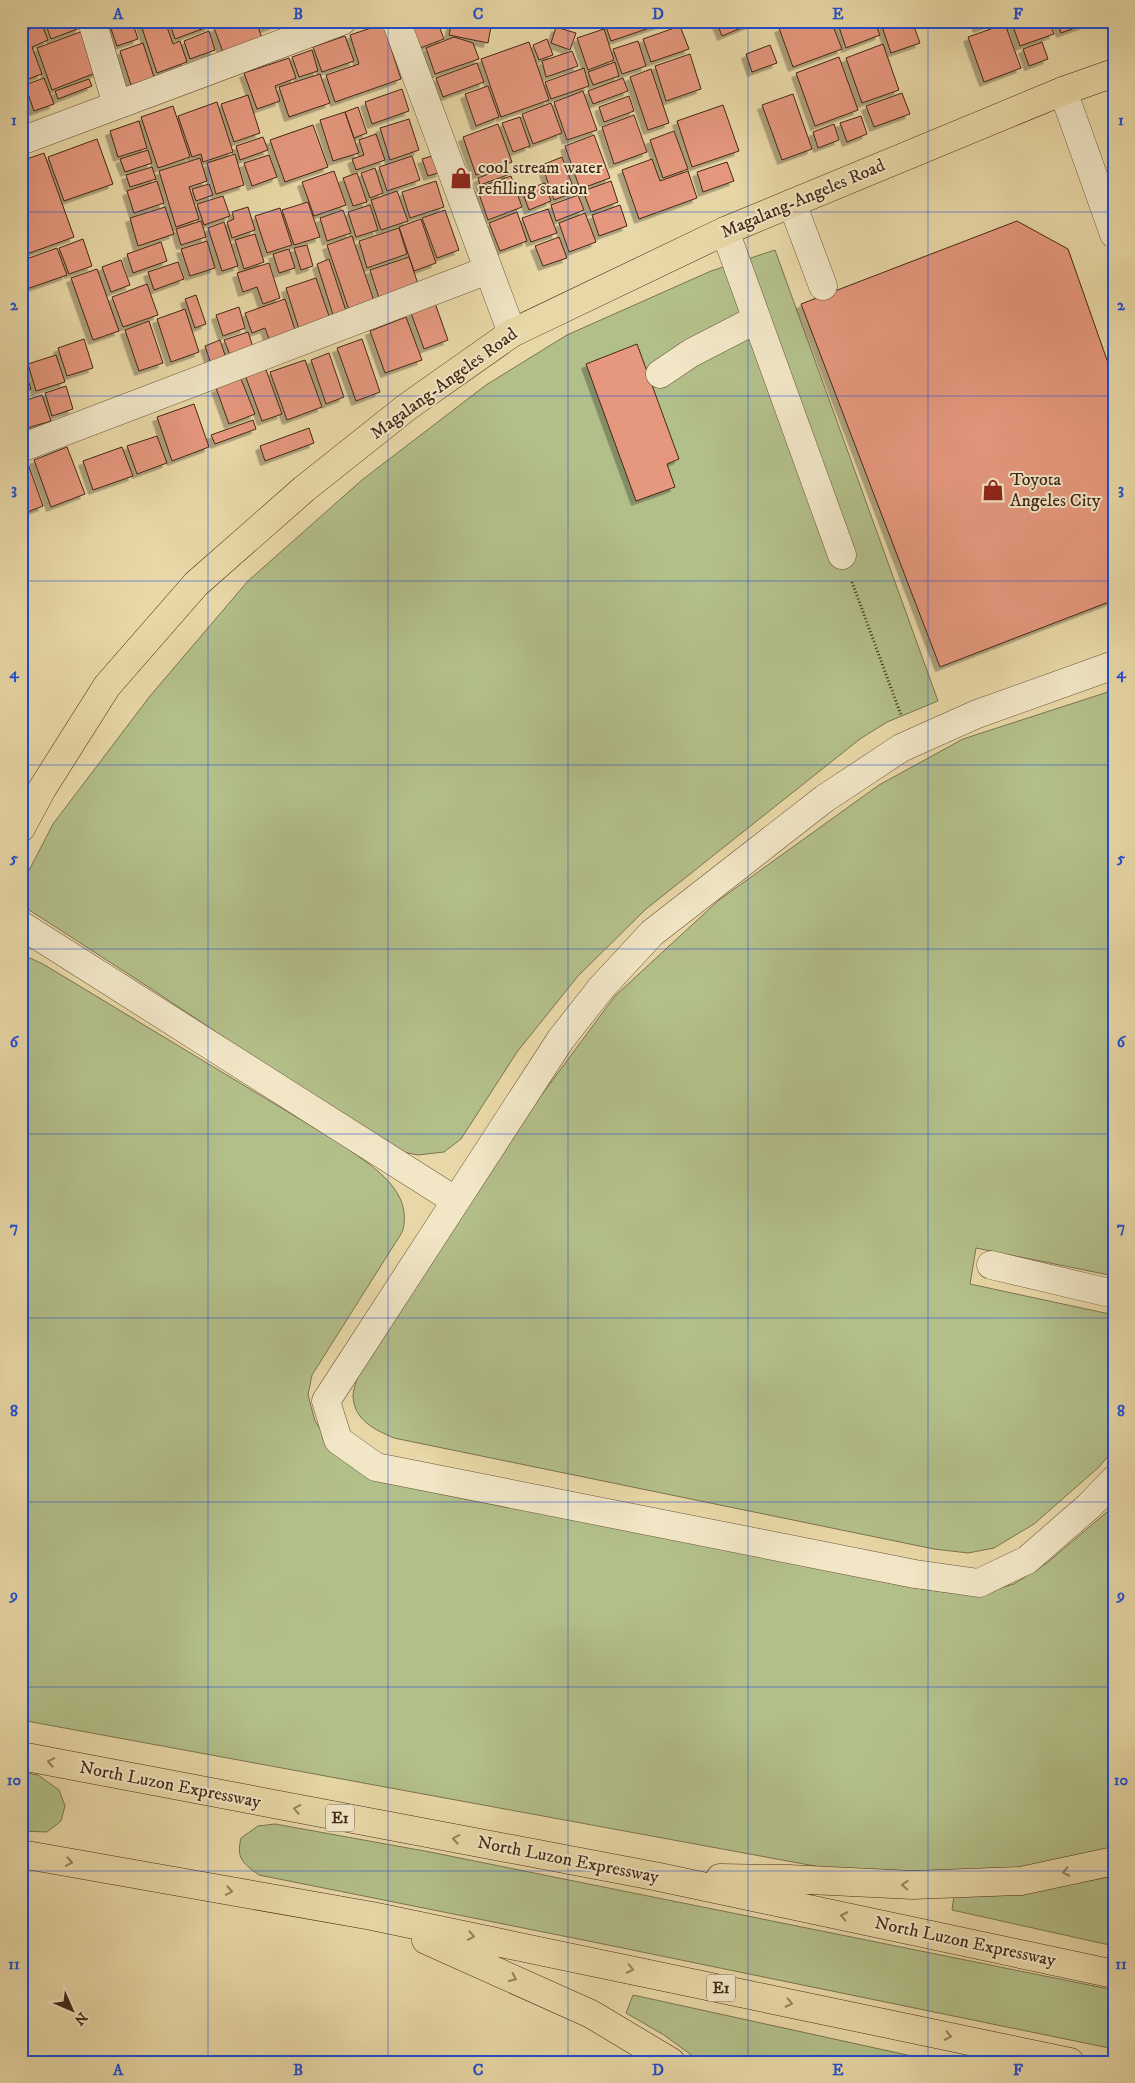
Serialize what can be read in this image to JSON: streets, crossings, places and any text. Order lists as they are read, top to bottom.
{
  "streets": {
    "main road": ["Magalang-Angeles Road", "North Luzon Expressway", "E1"]
  },
  "places": {
    "shop": ["cool stream water refilling station", "Toyota Angeles City"]
  },
  "north": "bottom right",
  "grid": {
    "columns": [
      "A",
      "B",
      "C",
      "D",
      "E",
      "F"
    ],
    "rows": [
      "1",
      "2",
      "3",
      "4",
      "5",
      "6",
      "7",
      "8",
      "9",
      "10",
      "11"
    ]
  }
}
